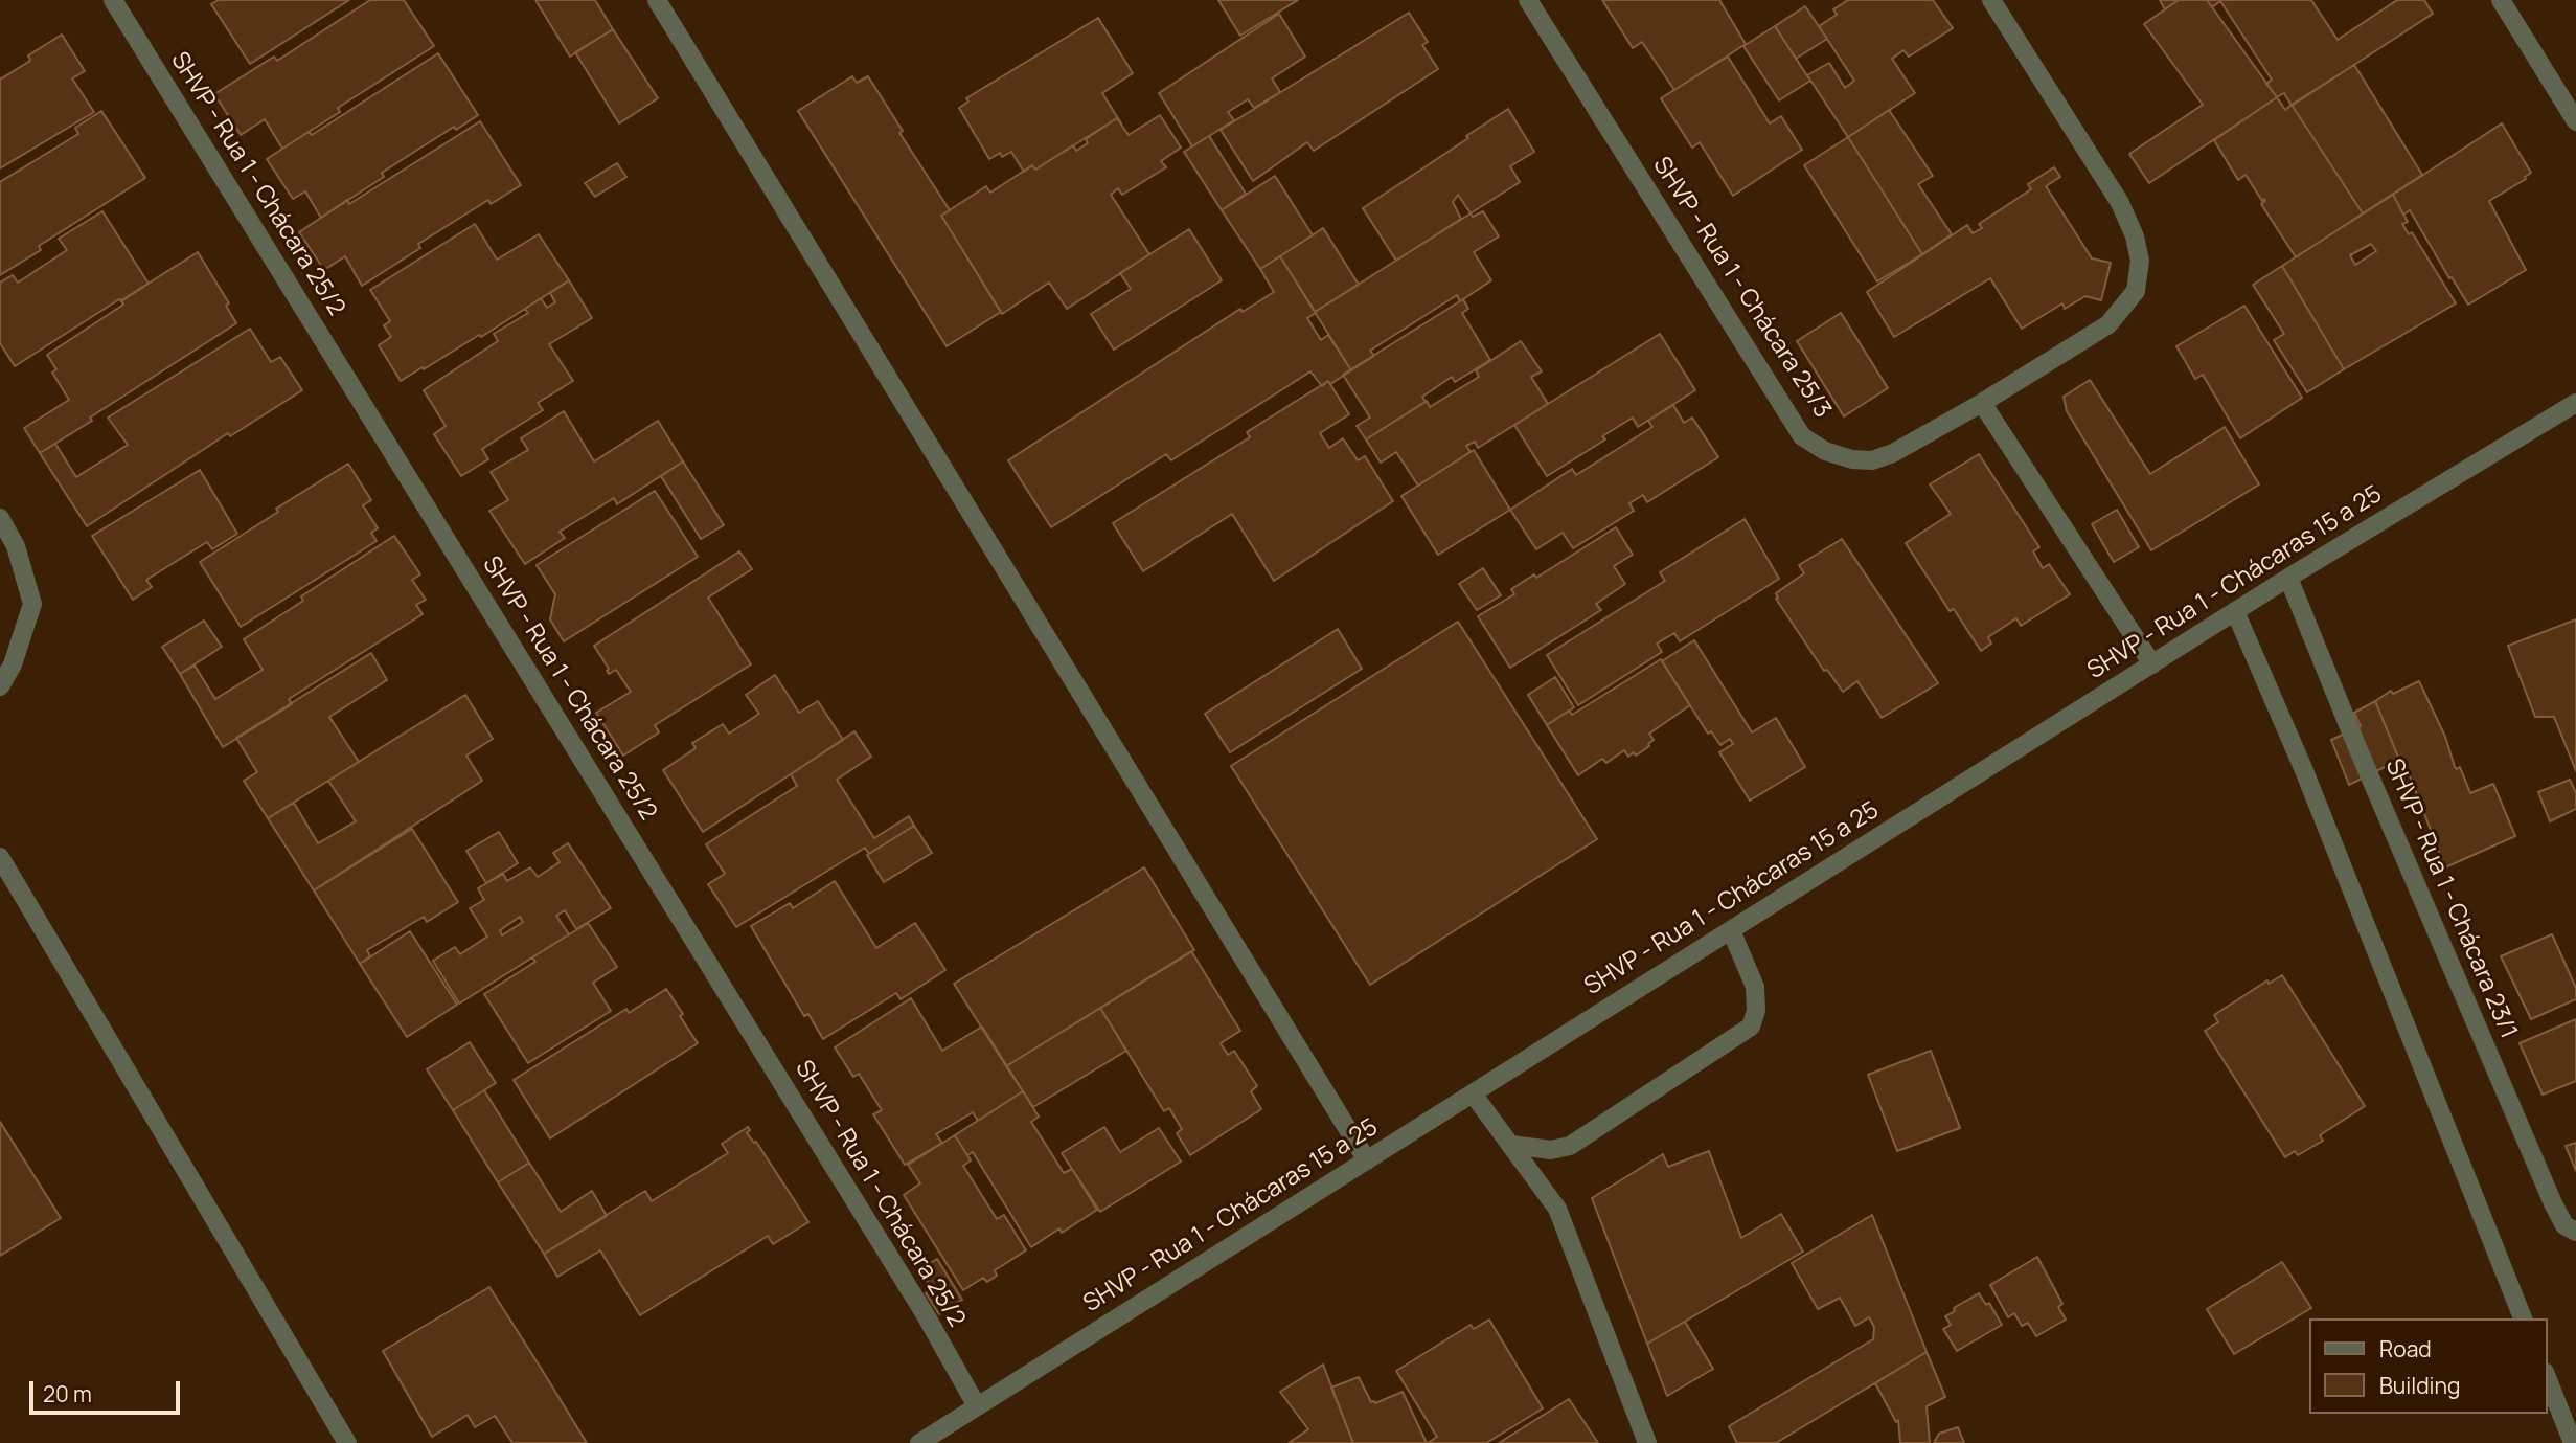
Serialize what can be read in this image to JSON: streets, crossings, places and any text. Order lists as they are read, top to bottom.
{
  "streets": {
    "street": [
      "SHVP - Rua 1 - Chácara 25/2",
      "SHVP - Rua 1 - Chácara 25/3",
      "SHVP - Rua 1 - Chácaras 15 a 25",
      "SHVP - Rua 1 - Chácara 23/1"
    ]
  },
  "crossings": [
    ["SHVP - Rua 1 - Chácara 25/2", "SHVP - Rua 1 - Chácaras 15 a 25"],
    ["SHVP - Rua 1 - Chácaras 15 a 25", "SHVP - Rua 1 - Chácara 23/1"]
  ],
  "legend": ["Road", "Building"],
  "scale_bar": "20 m"
}
